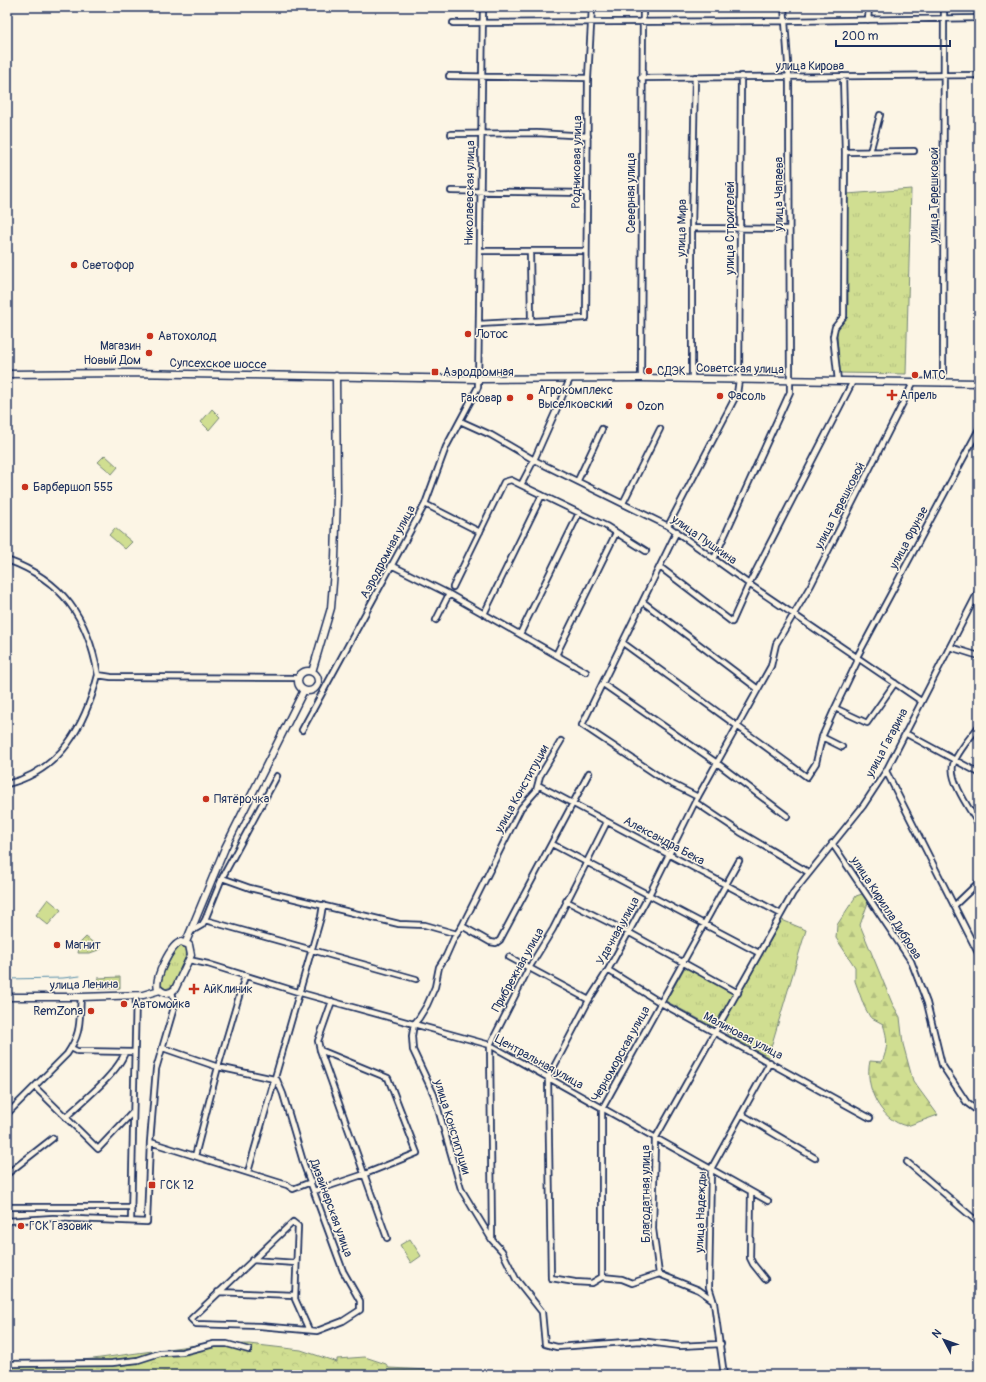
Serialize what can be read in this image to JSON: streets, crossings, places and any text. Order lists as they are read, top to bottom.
{
  "streets": {
    "main road": ["Супсехское шоссе", "Советская улица", "улица Ленина"],
    "street": [
      "улица Кирова",
      "Родниковая улица",
      "Николаевская улица",
      "Северная улица",
      "улица Чапаева",
      "улица Терешковой",
      "улица Мира",
      "улица Строителей",
      "улица Фрунзе",
      "улица Пушкина",
      "Аэродромная улица",
      "улица Гагарина",
      "улица Конституции",
      "Александра Бека",
      "улица Кирилла Диброва",
      "Удачная улица",
      "Прибрежная улица",
      "Малиновая улица",
      "Черноморская улица",
      "Центральная улица",
      "Благодатная улица",
      "Дизайнерская улица",
      "улица Надежды"
    ]
  },
  "crossings": [
    ["улица Кирова", "Северная улица"],
    ["улица Кирова", "улица Чапаева"],
    ["улица Кирова", "улица Терешковой"],
    ["улица Кирова", "улица Мира"],
    ["улица Кирова", "улица Строителей"],
    ["Николаевская улица", "Советская улица"],
    ["Николаевская улица", "Аэродромная улица"],
    ["Северная улица", "Советская улица"],
    ["улица Чапаева", "Советская улица"],
    ["улица Чапаева", "улица Пушкина"],
    ["улица Терешковой", "Советская улица"],
    ["улица Терешковой", "улица Пушкина"],
    ["улица Терешковой", "Удачная улица"],
    ["улица Мира", "Советская улица"],
    ["улица Строителей", "Советская улица"],
    ["Супсехское шоссе", "Советская улица"],
    ["Советская улица", "Аэродромная улица"],
    ["улица Фрунзе", "улица Пушкина"],
    ["улица Фрунзе", "Удачная улица"],
    ["улица Пушкина", "Аэродромная улица"],
    ["улица Пушкина", "улица Гагарина"],
    ["улица Пушкина", "Удачная улица"],
    ["улица Гагарина", "Александра Бека"],
    ["улица Гагарина", "улица Кирилла Диброва"],
    ["улица Гагарина", "Благодатная улица"],
    ["улица Конституции", "Александра Бека"],
    ["улица Конституции", "Прибрежная улица"],
    ["улица Конституции", "Центральная улица"],
    ["улица Конституции", "улица Надежды"],
    ["Александра Бека", "Удачная улица"],
    ["Александра Бека", "Прибрежная улица"],
    ["Александра Бека", "Черноморская улица"],
    ["Удачная улица", "Малиновая улица"],
    ["Удачная улица", "Черноморская улица"],
    ["Удачная улица", "Центральная улица"],
    ["Прибрежная улица", "Центральная улица"],
    ["Малиновая улица", "Черноморская улица"],
    ["Малиновая улица", "Благодатная улица"],
    ["Малиновая улица", "улица Надежды"],
    ["Черноморская улица", "Центральная улица"],
    ["Центральная улица", "Благодатная улица"],
    ["Центральная улица", "улица Надежды"]
  ],
  "places": {
    "other": [
      "Светофор",
      "Лотос",
      "Автохолод",
      "Магазин Новый Дом",
      "СДЭК",
      "МТС",
      "Фасоль",
      "Агрокомплекс Выселковский",
      "Раковар",
      "Ozon",
      "Барбершоп 555",
      "Пятёрочка",
      "Магнит",
      "Автомойка",
      "RemZona",
      "ГСК Газовик"
    ],
    "transit": ["Аэродромная", "ГСК 12"],
    "health": ["Апрель", "АйКлиник"]
  },
  "scale_bar": "200 m",
  "north": "top left"
}
